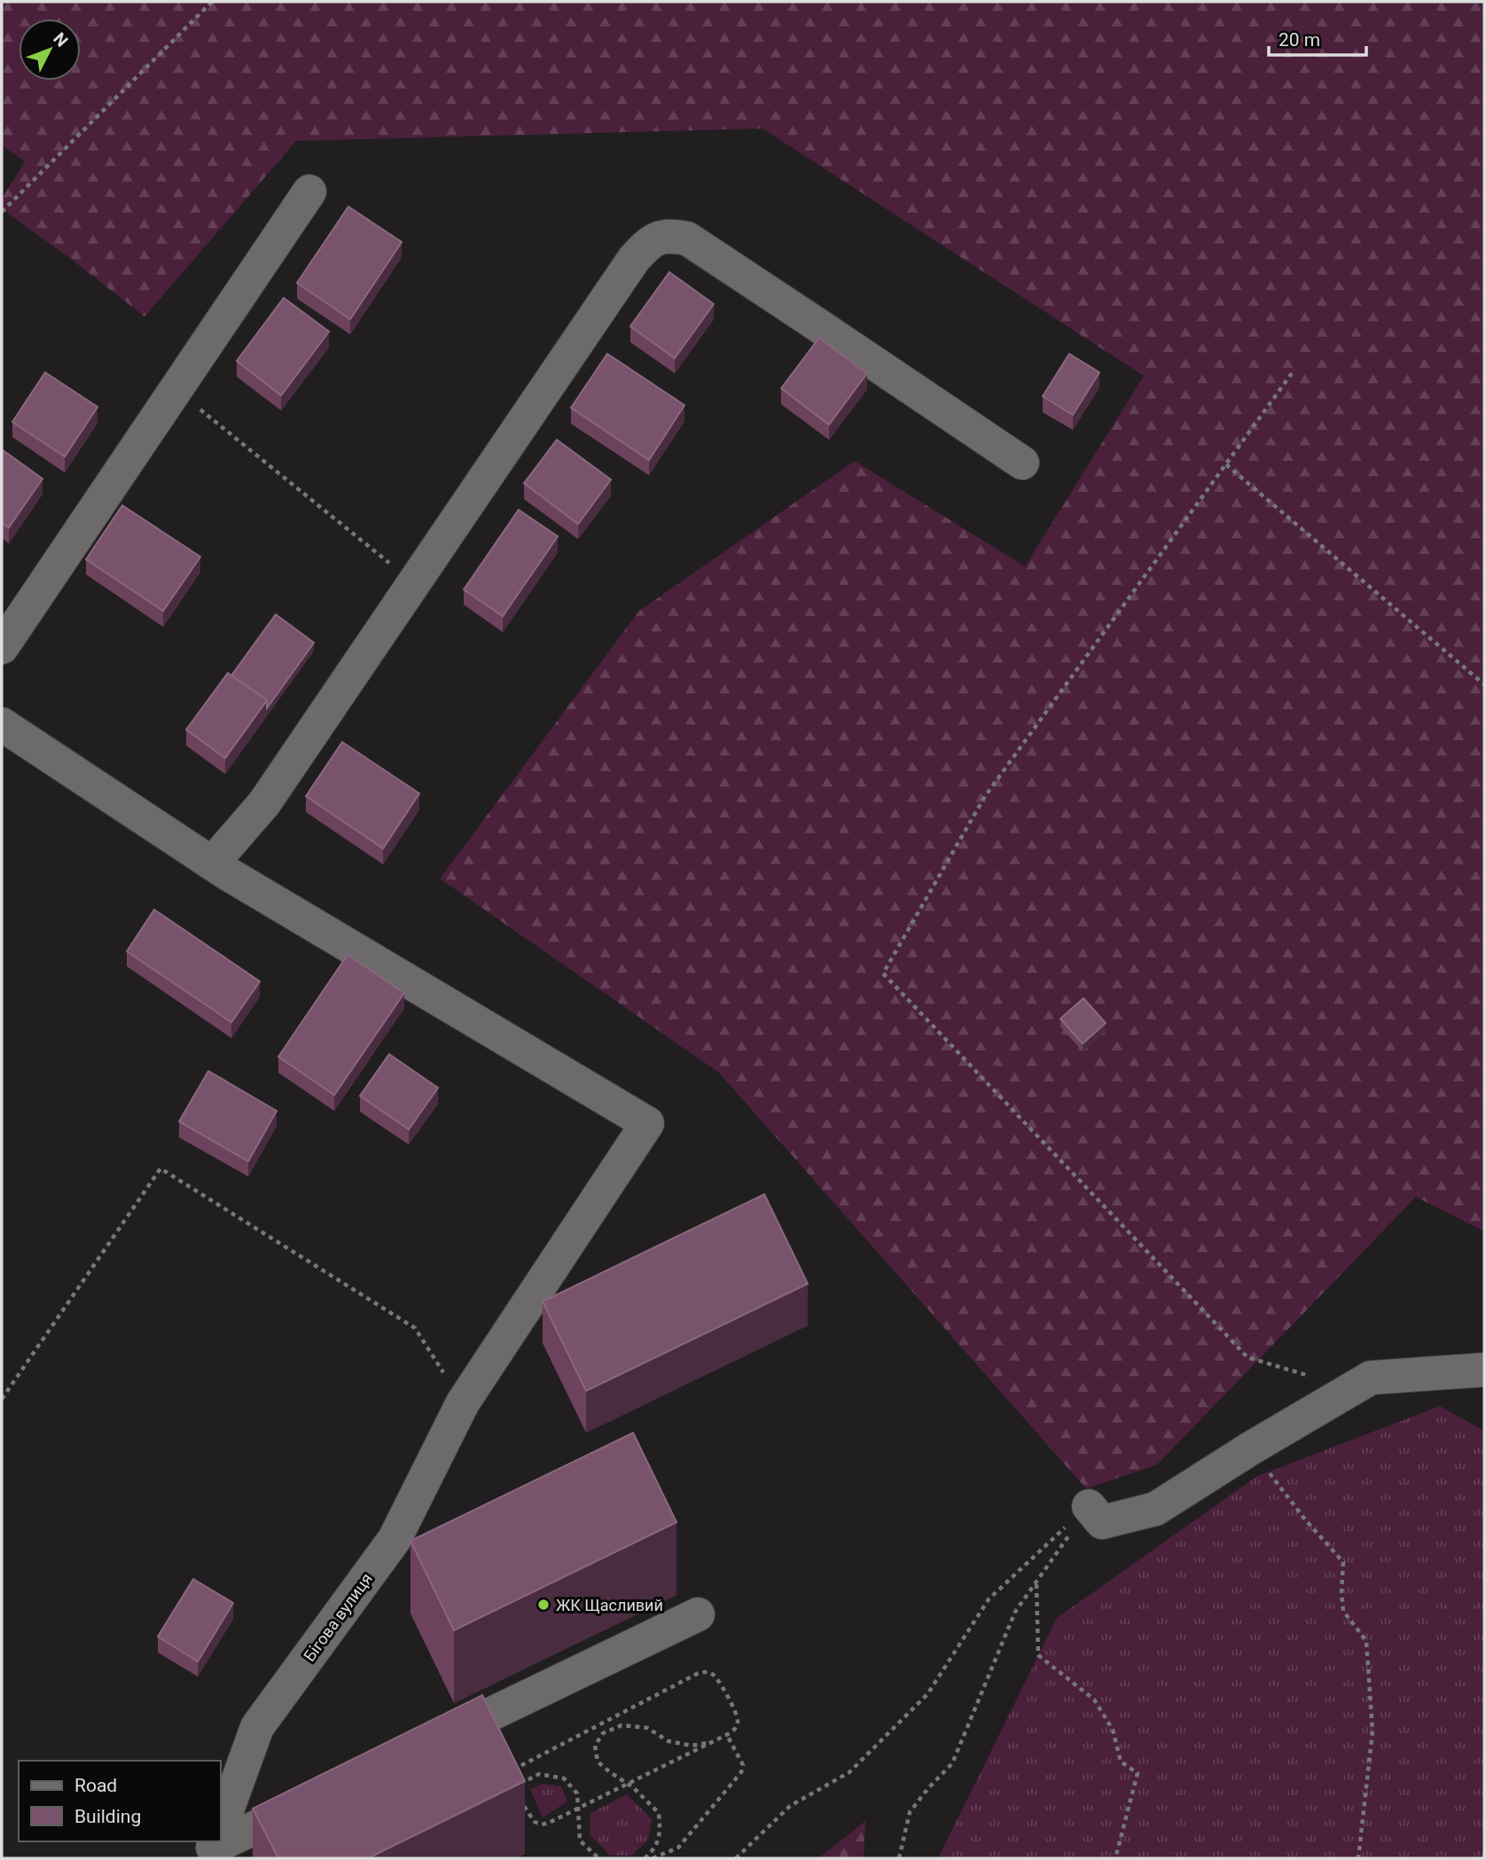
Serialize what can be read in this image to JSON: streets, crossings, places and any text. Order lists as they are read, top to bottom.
{
  "streets": {
    "street": ["Бігова вулиця"]
  },
  "places": ["ЖК Щасливий"],
  "legend": ["Road", "Building"],
  "scale_bar": "20 m",
  "north": "top right"
}
